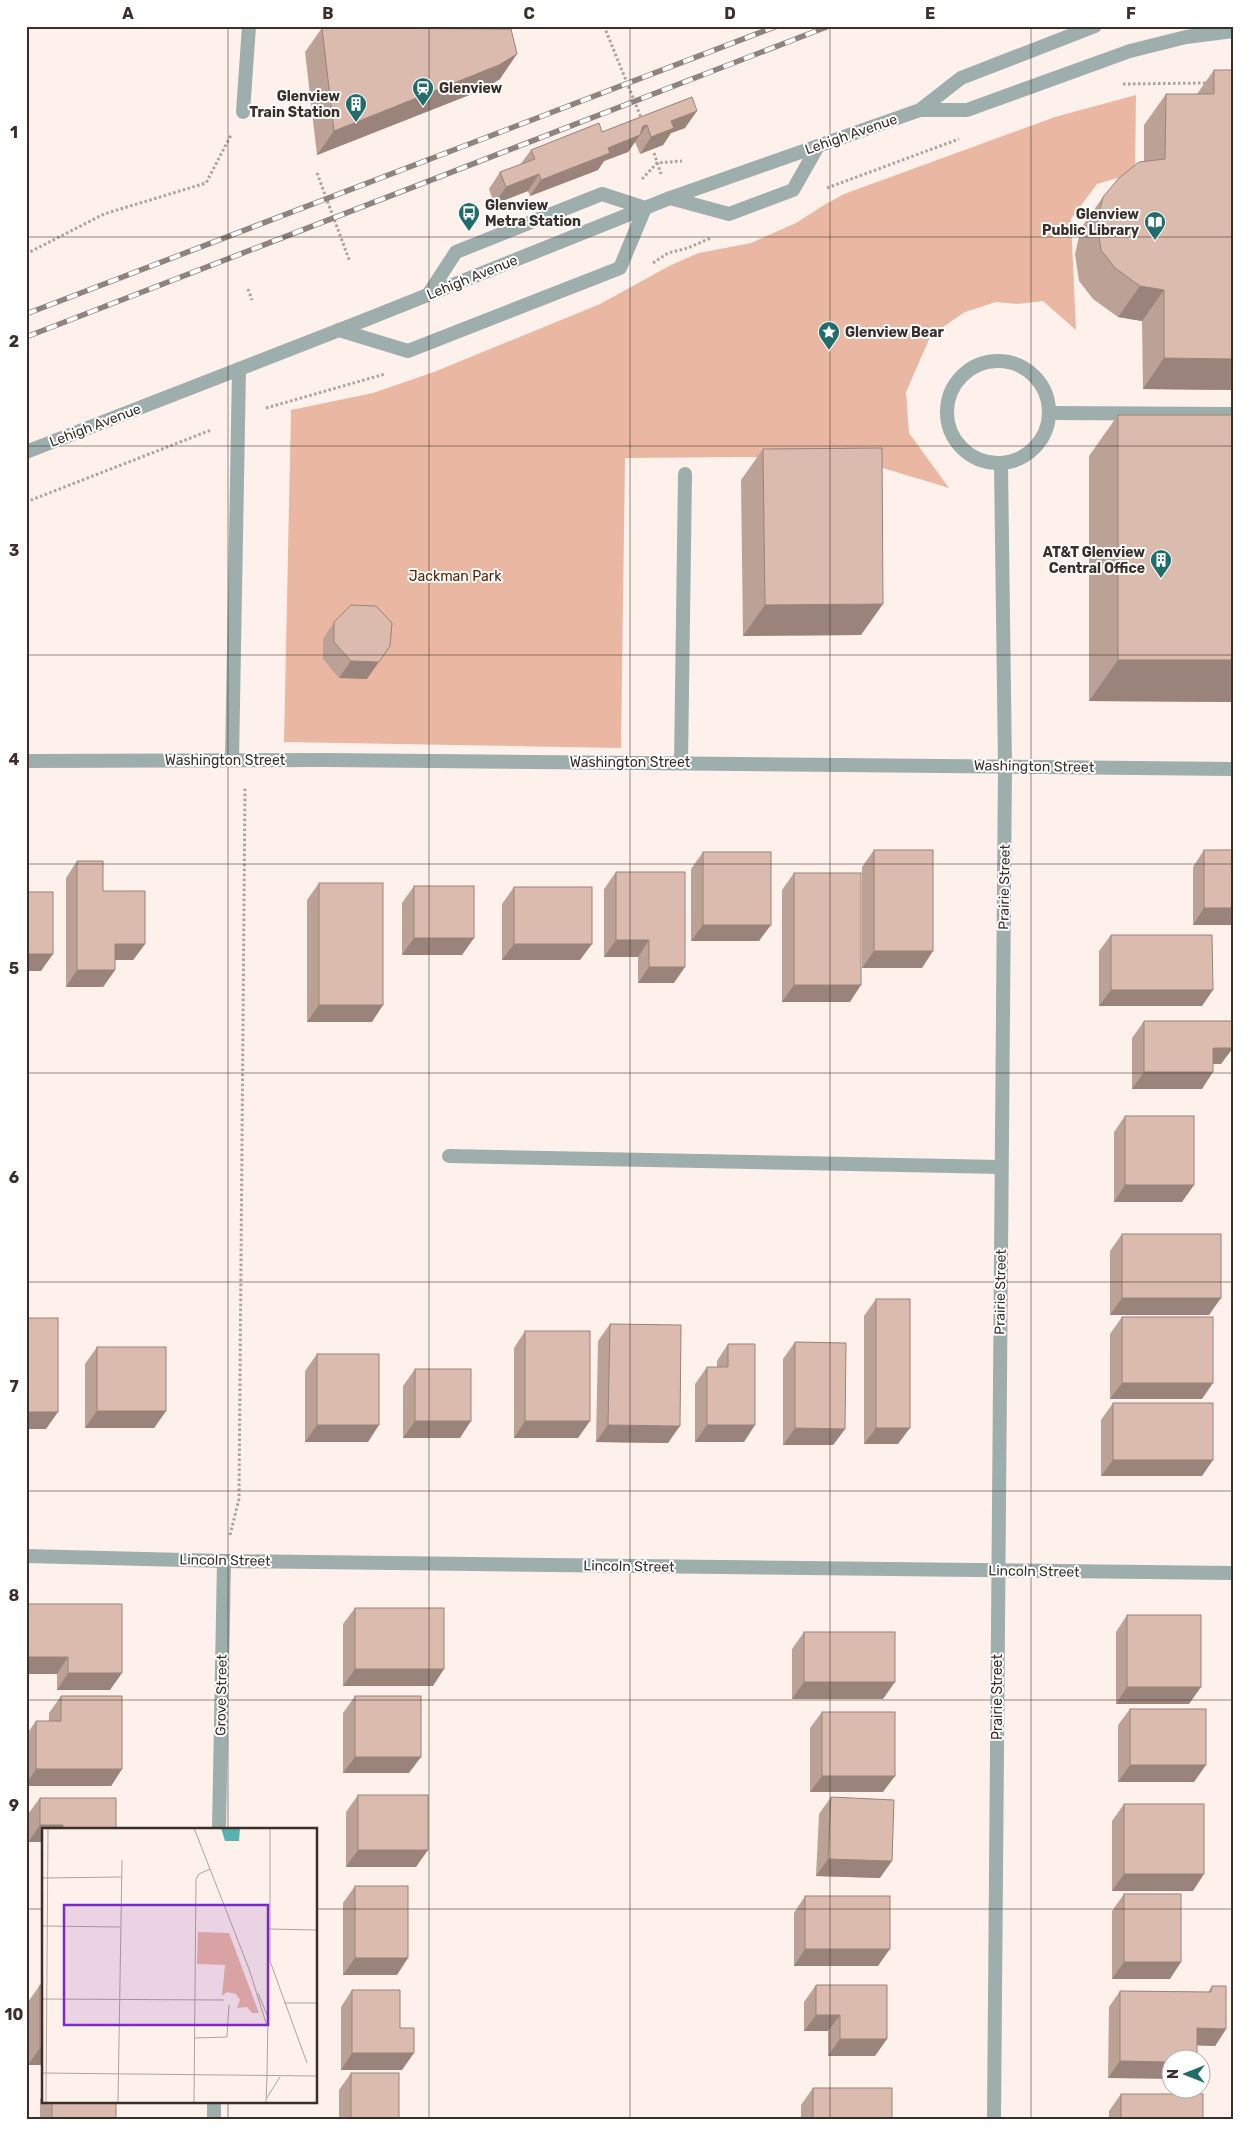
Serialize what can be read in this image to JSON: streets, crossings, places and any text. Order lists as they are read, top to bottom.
{
  "streets": {
    "street": [
      "Lehigh Avenue",
      "Washington Street",
      "Prairie Street",
      "Lincoln Street",
      "Grove Street"
    ]
  },
  "crossings": [
    ["Washington Street", "Prairie Street"],
    ["Prairie Street", "Lincoln Street"],
    ["Lincoln Street", "Grove Street"]
  ],
  "parks": ["Jackman Park"],
  "places": {
    "station": ["Glenview"],
    "building": ["Glenview Train Station", "AT&T Glenview Central Office"],
    "bus stop": ["Glenview Metra Station"],
    "library": ["Glenview Public Library"],
    "place": ["Glenview Bear"]
  },
  "north": "left",
  "grid": {
    "columns": [
      "A",
      "B",
      "C",
      "D",
      "E",
      "F"
    ],
    "rows": [
      "1",
      "2",
      "3",
      "4",
      "5",
      "6",
      "7",
      "8",
      "9",
      "10"
    ]
  }
}
